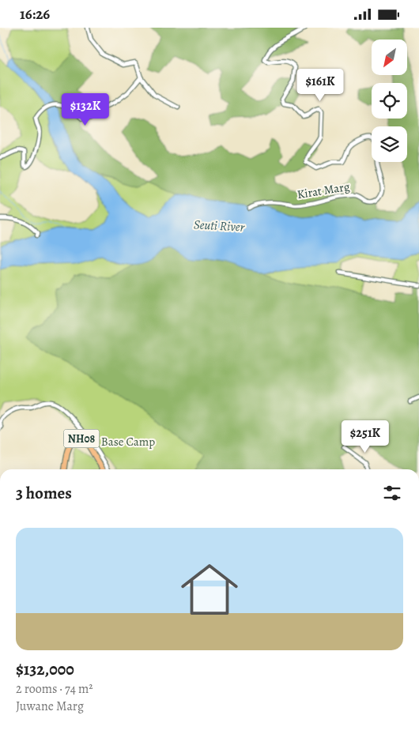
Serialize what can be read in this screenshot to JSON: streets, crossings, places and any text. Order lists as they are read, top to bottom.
{
  "streets": {
    "main road": ["NH08"],
    "street": ["Kirat Marg"]
  },
  "water": ["Seuti River"],
  "parks": ["Base Camp"],
  "north": "bottom left",
  "page": {
    "status": "16:26",
    "price": ["$161K", "$132K", "$251K"],
    "heading": "3 homes",
    "list": [
      {
        "name": "$132,000",
        "note": "2 rooms · 74 m² · Juwane Marg"
      }
    ]
  }
}
